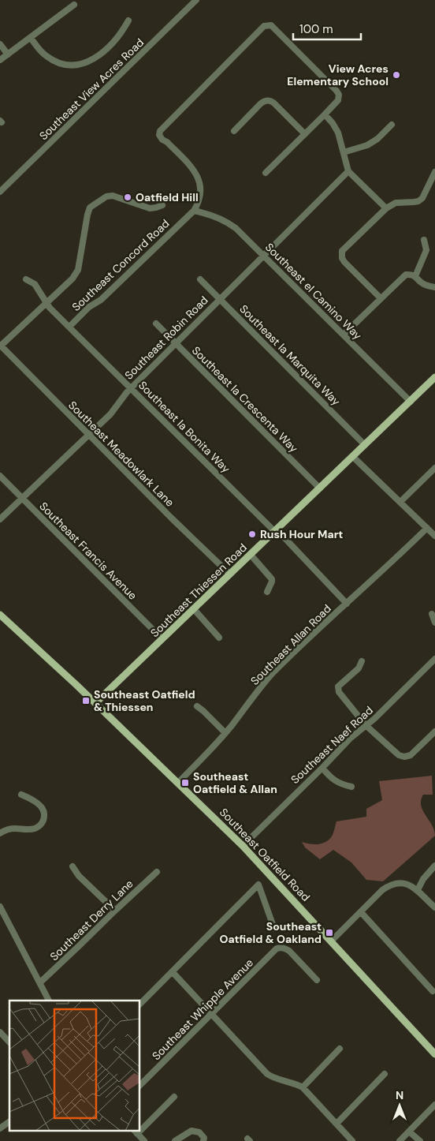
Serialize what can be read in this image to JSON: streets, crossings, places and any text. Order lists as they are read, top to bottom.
{
  "streets": {
    "main road": ["Southeast Thiessen Road", "Southeast Oatfield Road"],
    "street": [
      "Southeast View Acres Road",
      "Southeast Concord Road",
      "Southeast el Camino Way",
      "Southeast Robin Road",
      "Southeast la Marquita Way",
      "Southeast la Crescenta Way",
      "Southeast la Bonita Way",
      "Southeast Meadowlark Lane",
      "Southeast Francis Avenue",
      "Southeast Allan Road",
      "Southeast Naef Road",
      "Southeast Derry Lane",
      "Southeast Whipple Avenue"
    ]
  },
  "crossings": [
    ["Southeast Concord Road", "Southeast el Camino Way"],
    ["Southeast Concord Road", "Southeast la Bonita Way"],
    ["Southeast el Camino Way", "Southeast Robin Road"],
    ["Southeast el Camino Way", "Southeast Thiessen Road"],
    ["Southeast Robin Road", "Southeast la Marquita Way"],
    ["Southeast Robin Road", "Southeast la Crescenta Way"],
    ["Southeast Robin Road", "Southeast la Bonita Way"],
    ["Southeast Robin Road", "Southeast Meadowlark Lane"],
    ["Southeast Robin Road", "Southeast Francis Avenue"],
    ["Southeast la Marquita Way", "Southeast Thiessen Road"],
    ["Southeast la Crescenta Way", "Southeast Thiessen Road"],
    ["Southeast la Bonita Way", "Southeast Thiessen Road"],
    ["Southeast la Bonita Way", "Southeast Allan Road"],
    ["Southeast Meadowlark Lane", "Southeast Thiessen Road"],
    ["Southeast Francis Avenue", "Southeast Thiessen Road"],
    ["Southeast Thiessen Road", "Southeast Oatfield Road"],
    ["Southeast Allan Road", "Southeast Oatfield Road"],
    ["Southeast Naef Road", "Southeast Oatfield Road"]
  ],
  "places": {
    "other": ["View Acres Elementary School", "Oatfield Hill", "Rush Hour Mart"],
    "transit": ["Southeast Oatfield & Thiessen", "Southeast Oatfield & Allan", "Southeast Oatfield & Oakland"]
  },
  "scale_bar": "100 m",
  "north": "top"
}
